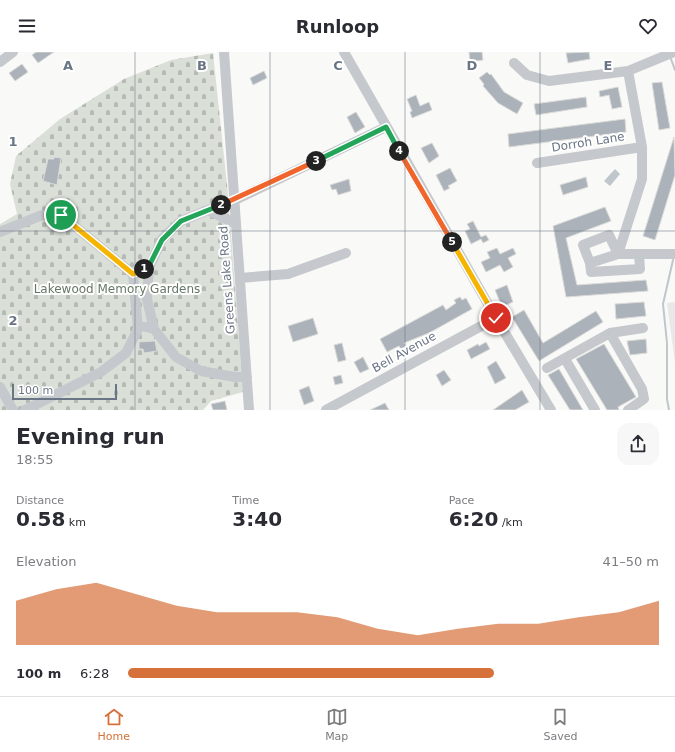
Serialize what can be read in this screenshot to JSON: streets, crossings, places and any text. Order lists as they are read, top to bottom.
{
  "streets": {
    "street": ["Dorroh Lane", "Greens Lake Road", "Bell Avenue"]
  },
  "parks": ["Lakewood Memory Gardens"],
  "scale_bar": "100 m",
  "page": {
    "header": "Runloop",
    "pins": [
      "4",
      "3",
      "2",
      "5",
      "1"
    ],
    "scale": "100 m",
    "heading": ["Evening run", "18:55"],
    "stats": [
      ["Distance", "0.58 km"],
      ["Time", "3:40"],
      ["Pace", "6:20 /km"]
    ],
    "chart": ["Elevation", "41–50 m"],
    "list": [
      {
        "name": "100 m",
        "note": "6:28"
      }
    ],
    "tabs": ["Home", "Map", "Saved"]
  },
  "grid": {
    "columns": [
      "A",
      "B",
      "C",
      "D",
      "E"
    ],
    "rows": ["1", "2"]
  }
}
